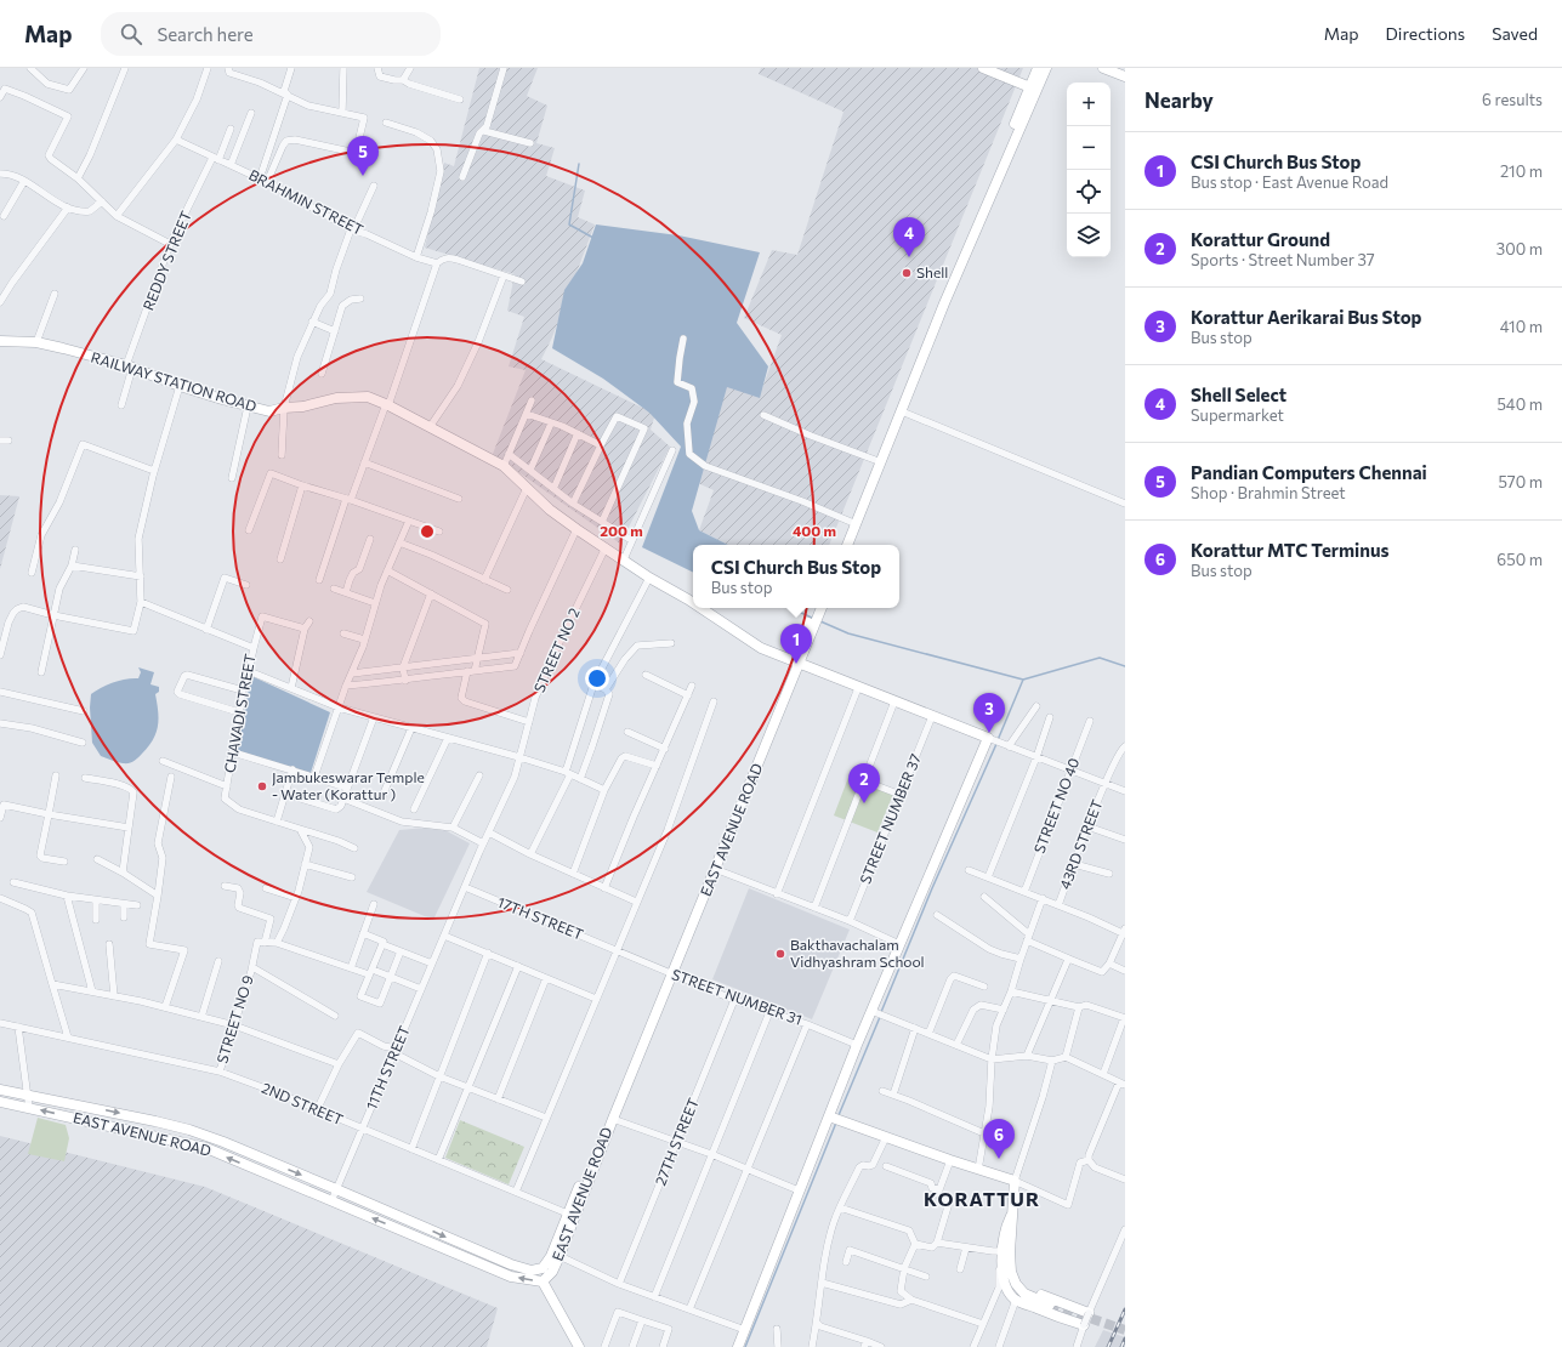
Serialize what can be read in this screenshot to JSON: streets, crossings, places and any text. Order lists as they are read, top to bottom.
{
  "streets": {
    "main road": ["RAILWAY STATION ROAD", "EAST AVENUE ROAD"],
    "street": [
      "BRAHMIN STREET",
      "REDDY STREET",
      "STREET NO 2",
      "CHAVADI STREET",
      "STREET NO 40",
      "STREET NUMBER 37",
      "43RD STREET",
      "17TH STREET",
      "STREET NUMBER 31",
      "STREET NO 9",
      "11TH STREET",
      "2ND STREET",
      "27TH STREET"
    ]
  },
  "crossings": [
    ["BRAHMIN STREET", "REDDY STREET"],
    ["REDDY STREET", "RAILWAY STATION ROAD"],
    ["RAILWAY STATION ROAD", "STREET NO 2"],
    ["RAILWAY STATION ROAD", "STREET NUMBER 37"],
    ["RAILWAY STATION ROAD", "EAST AVENUE ROAD"],
    ["STREET NO 2", "11TH STREET"],
    ["EAST AVENUE ROAD", "STREET NUMBER 31"],
    ["EAST AVENUE ROAD", "11TH STREET"],
    ["EAST AVENUE ROAD", "2ND STREET"],
    ["17TH STREET", "STREET NUMBER 31"],
    ["17TH STREET", "11TH STREET"],
    ["STREET NUMBER 31", "27TH STREET"],
    ["STREET NO 9", "2ND STREET"],
    ["11TH STREET", "2ND STREET"]
  ],
  "districts": ["KORATTUR"],
  "places": ["Shell", "Jambukeswarar Temple - Water (Korattur )", "Bakthavachalam Vidhyashram School"],
  "page": {
    "header": "Map",
    "search": "Search here",
    "nav": ["Map", "Directions", "Saved"],
    "heading": ["Nearby", "6 results"],
    "map_buttons": ["+", "−"],
    "list": [
      {
        "mark": "1",
        "name": "CSI Church Bus Stop",
        "note": "Bus stop · East Avenue Road",
        "value": "210 m"
      },
      {
        "mark": "2",
        "name": "Korattur Ground",
        "note": "Sports · Street Number 37",
        "value": "300 m"
      },
      {
        "mark": "3",
        "name": "Korattur Aerikarai Bus Stop",
        "note": "Bus stop",
        "value": "410 m"
      },
      {
        "mark": "4",
        "name": "Shell Select",
        "note": "Supermarket",
        "value": "540 m"
      },
      {
        "mark": "5",
        "name": "Pandian Computers Chennai",
        "note": "Shop · Brahmin Street",
        "value": "570 m"
      },
      {
        "mark": "6",
        "name": "Korattur MTC Terminus",
        "note": "Bus stop",
        "value": "650 m"
      }
    ],
    "pins": [
      "5",
      "4",
      "1",
      "3",
      "2",
      "6"
    ],
    "popup": ["CSI Church Bus Stop", "Bus stop"]
  },
  "rings": ["200 m", "400 m"]
}
